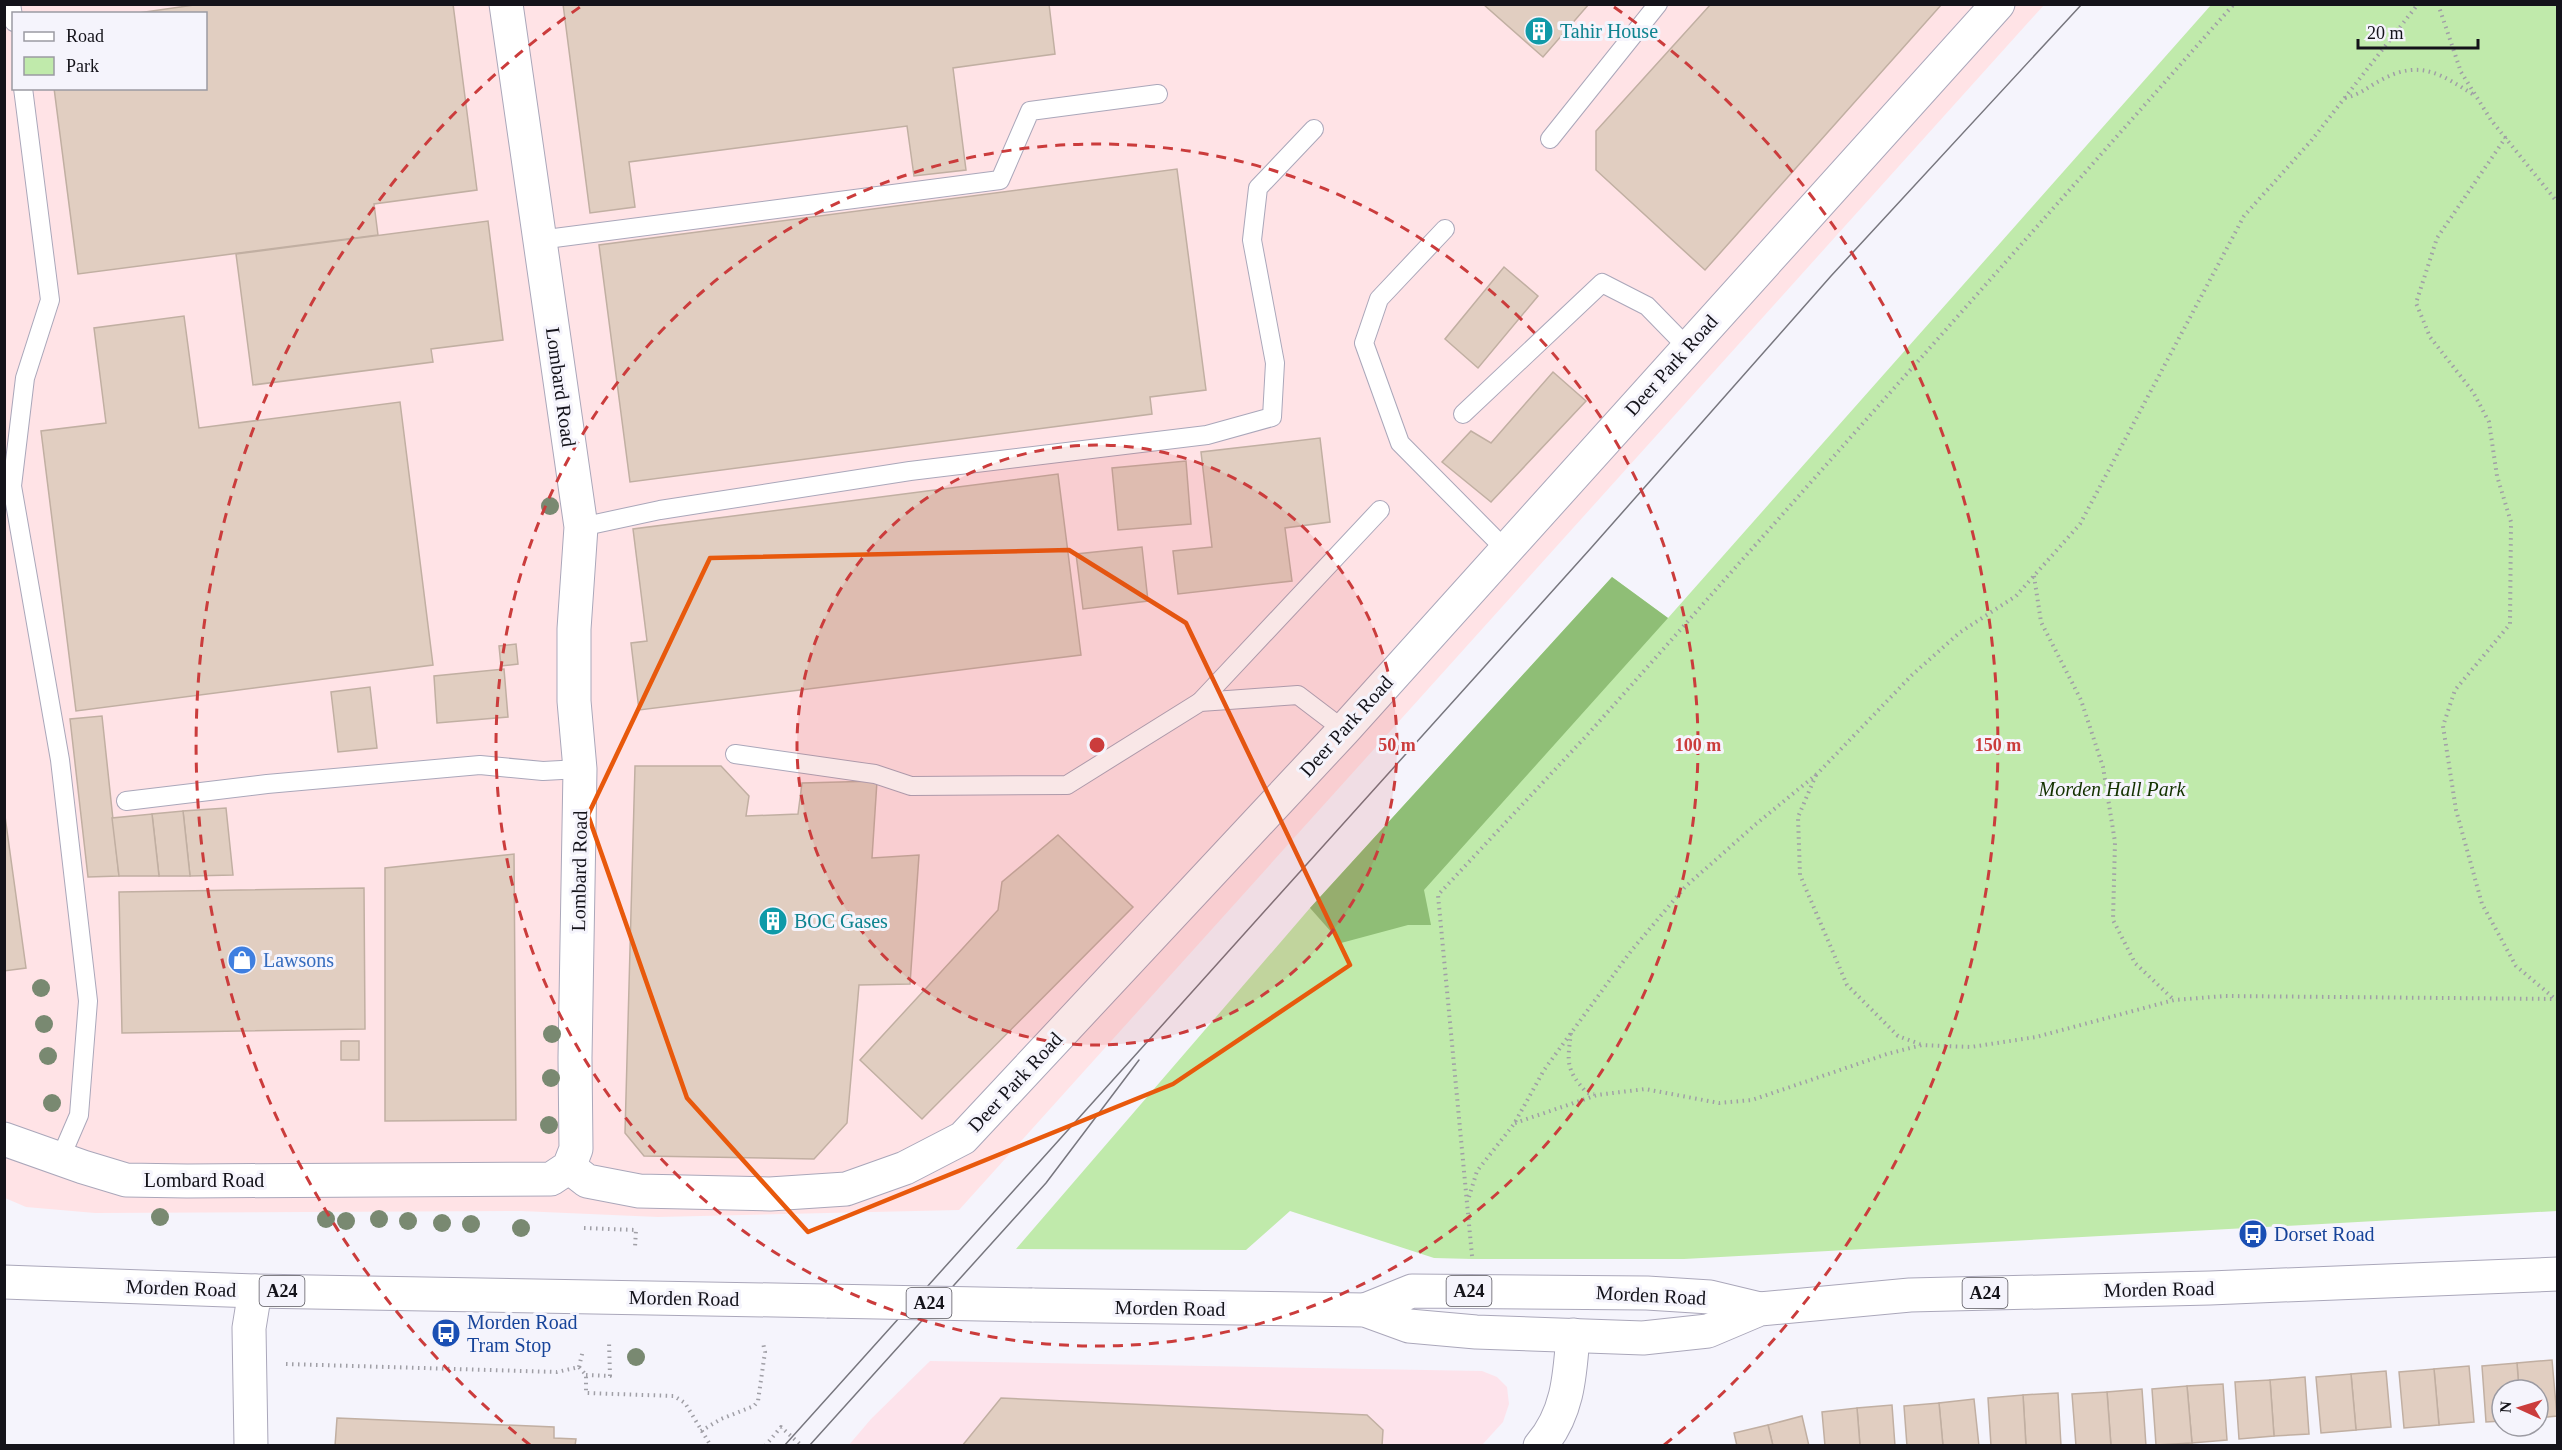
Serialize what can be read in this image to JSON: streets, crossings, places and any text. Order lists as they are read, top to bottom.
{
  "streets": {
    "main road": [
      "Deer Park Road",
      "Lombard Road",
      "Morden Road",
      "A24"
    ]
  },
  "crossings": [
    ["Deer Park Road", "Lombard Road"]
  ],
  "parks": ["Morden Hall Park"],
  "places": {
    "building": ["Tahir House", "BOC Gases"],
    "shop": ["Lawsons"],
    "bus stop": ["Dorset Road", "Morden Road Tram Stop"]
  },
  "legend": ["Road", "Park"],
  "scale_bar": "20 m",
  "north": "left",
  "rings": ["50 m", "100 m", "150 m"]
}
